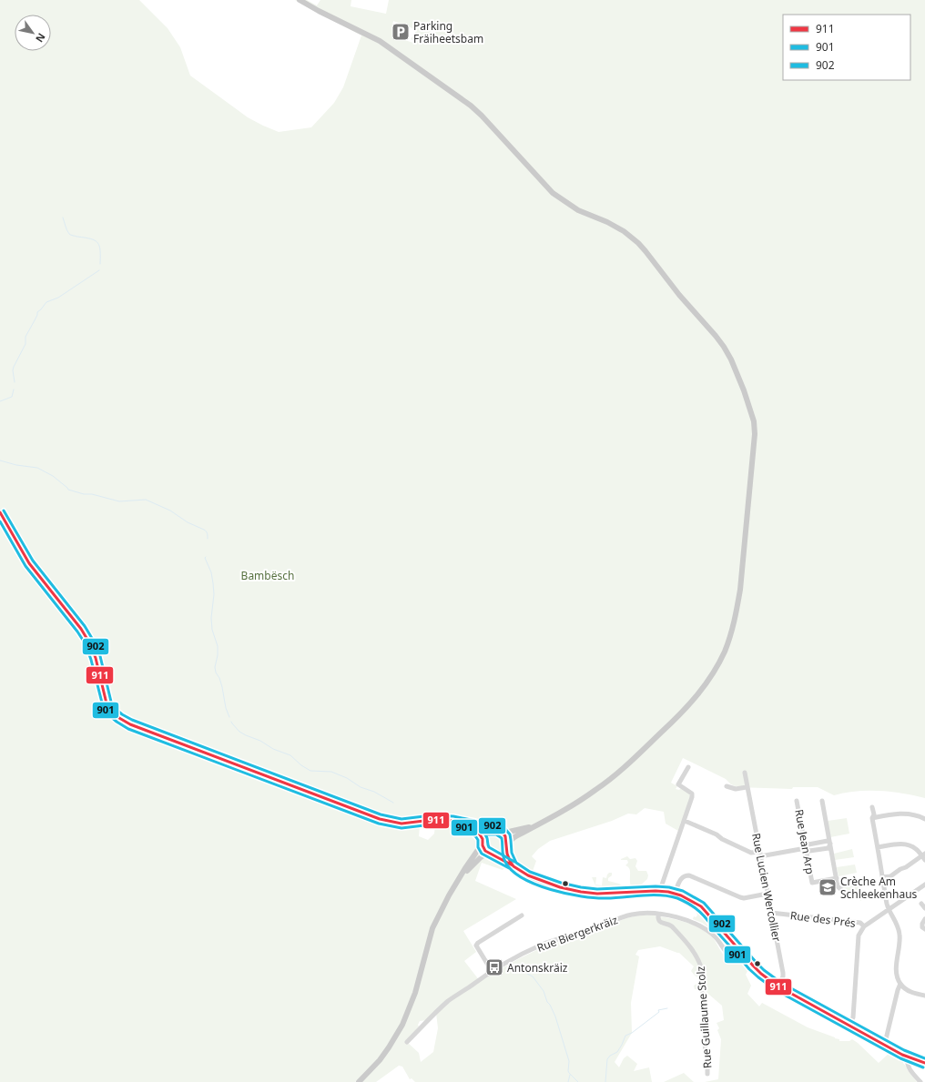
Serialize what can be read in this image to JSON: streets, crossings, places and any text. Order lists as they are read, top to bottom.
{
  "streets": {
    "street": [
      "Rue Jean Arp",
      "Rue Lucien Wercollier",
      "Rue des Prés",
      "Rue Biergerkräiz",
      "Rue Guillaume Stolz"
    ]
  },
  "crossings": [
    ["Rue Lucien Wercollier", "Rue des Prés"],
    ["Rue Biergerkräiz", "Rue Guillaume Stolz"]
  ],
  "parks": ["Bambësch"],
  "places": {
    "parking": ["Parking Fräiheetsbam"],
    "school or university": ["Crèche Am Schleekenhaus"],
    "bus stop": ["Antonskräiz"]
  },
  "lines": ["transit line 902", "transit line 911", "transit line 901"],
  "legend": ["911", "901", "902"],
  "north": "bottom right"
}
